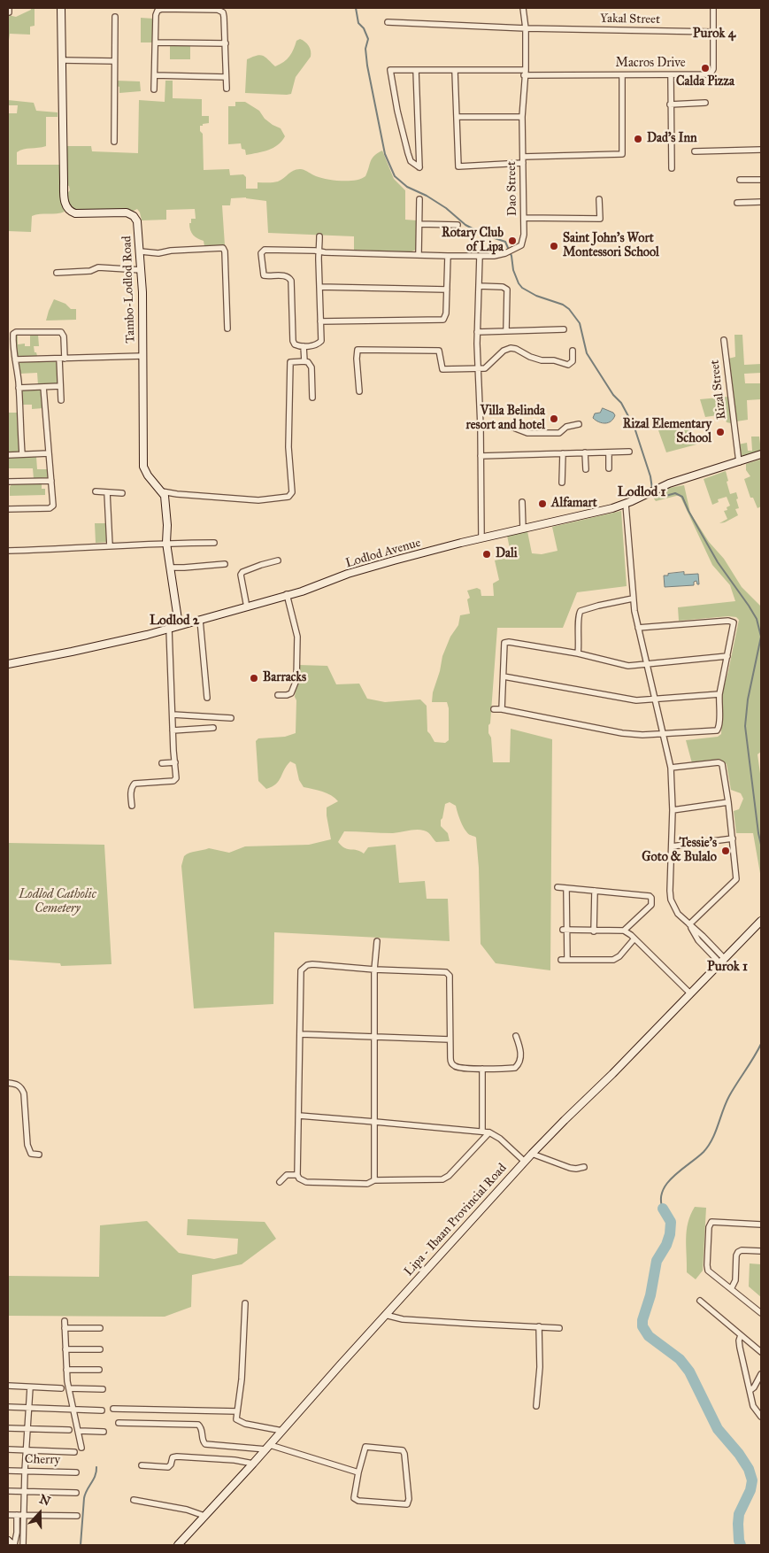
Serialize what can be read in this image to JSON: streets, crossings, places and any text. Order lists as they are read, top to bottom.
{
  "streets": {
    "main road": ["Tambo-Lodlod Road", "Lodlod Avenue", "Lipa - Ibaan Provincial Road"],
    "street": [
      "Yakal Street",
      "Macros Drive",
      "Dao Street",
      "Rizal Street",
      "Cherry"
    ]
  },
  "crossings": [
    ["Yakal Street", "Macros Drive"],
    ["Yakal Street", "Dao Street"],
    ["Macros Drive", "Dao Street"],
    ["Rizal Street", "Lodlod Avenue"]
  ],
  "districts": [
    "Purok 4",
    "Lodlod 1",
    "Lodlod 2",
    "Purok 1"
  ],
  "parks": ["Lodlod Catholic Cemetery"],
  "places": [
    "Calda Pizza",
    "Dad's Inn",
    "Rotary Club of Lipa",
    "Saint John's Wort Montessori School",
    "Villa Belinda resort and hotel",
    "Rizal Elementary School",
    "Alfamart",
    "Dali",
    "Barracks",
    "Tessie’s Goto & Bulalo"
  ],
  "north": "top"
}
